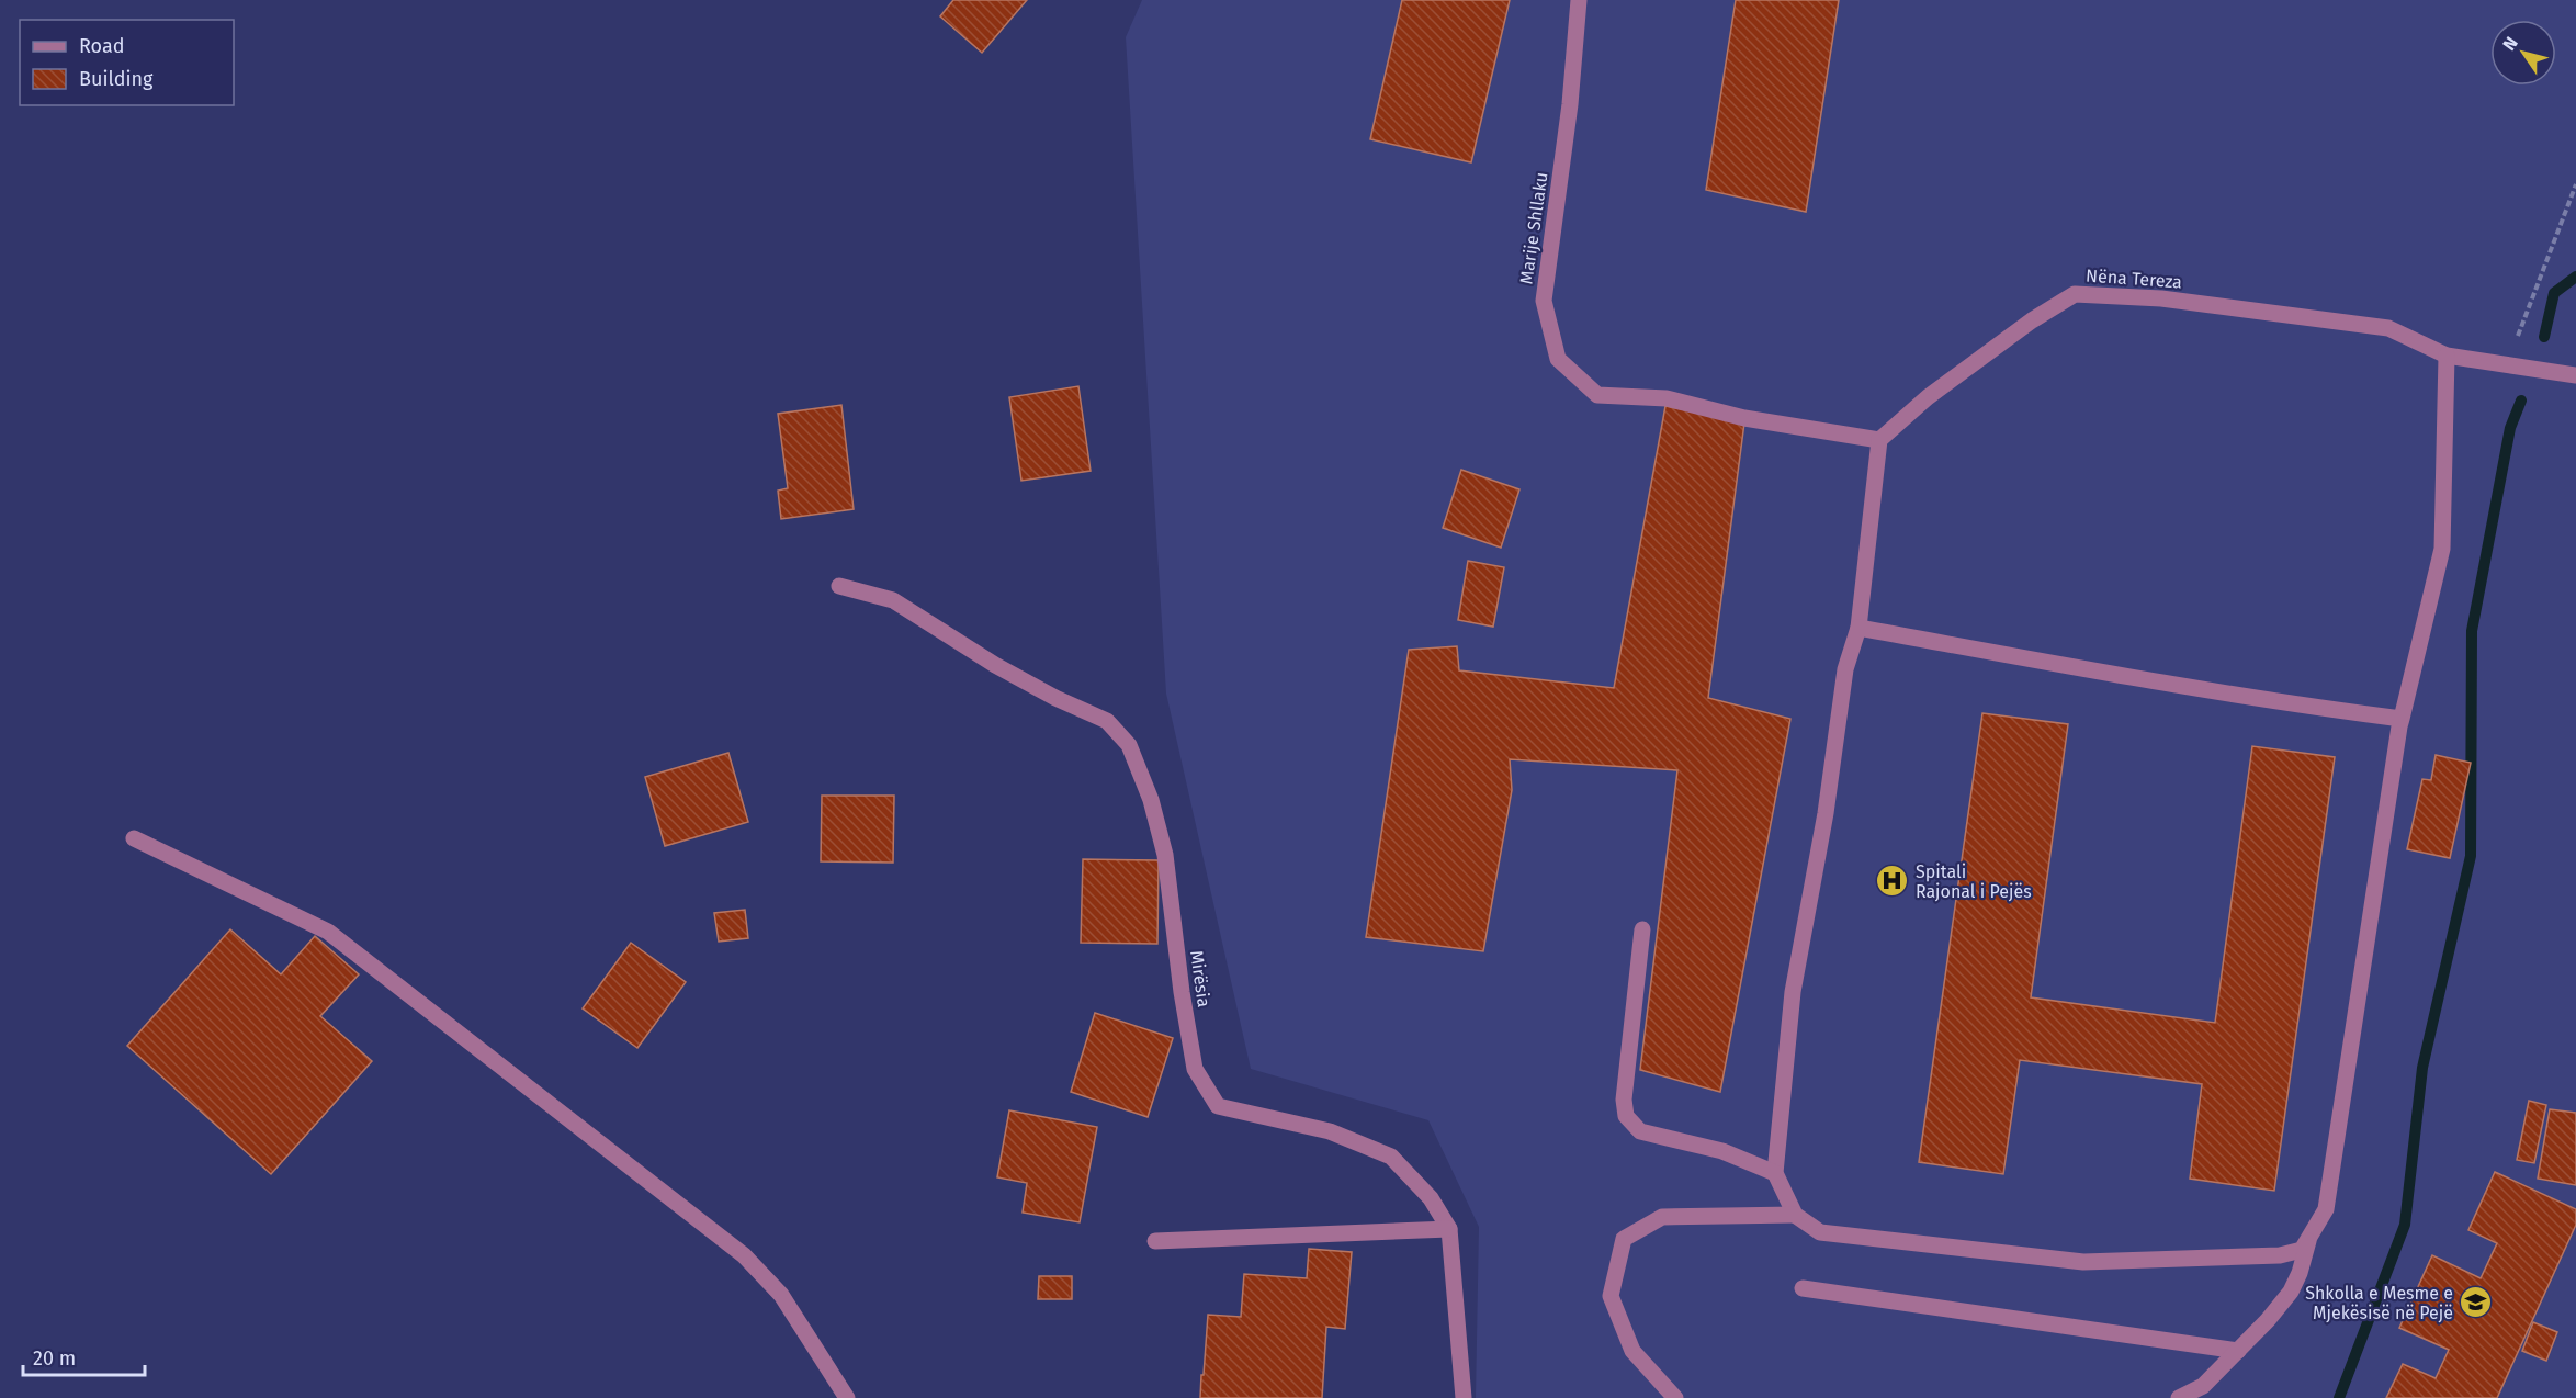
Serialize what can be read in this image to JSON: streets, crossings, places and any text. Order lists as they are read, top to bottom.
{
  "streets": {
    "street": ["Marije Shllaku", "Nëna Tereza", "Mirësia"]
  },
  "crossings": [
    ["Marije Shllaku", "Nëna Tereza"]
  ],
  "places": {
    "hospital": ["Spitali Rajonal i Pejës"],
    "school or university": ["Shkolla e Mesme e Mjekësisë në Pejë"]
  },
  "legend": ["Road", "Building"],
  "scale_bar": "20 m",
  "north": "top left"
}
